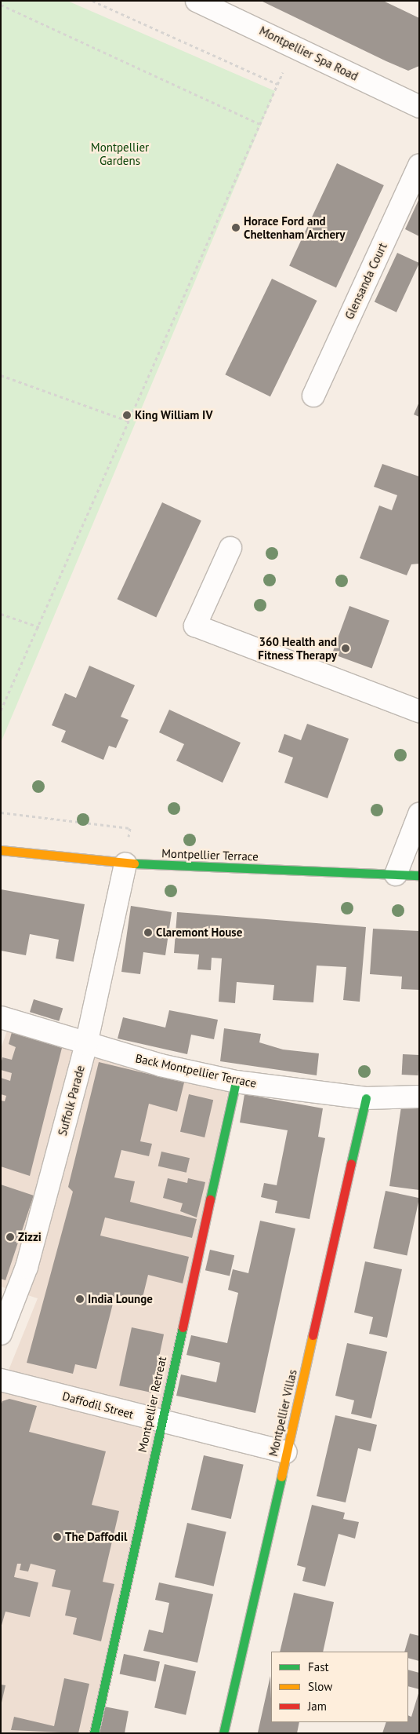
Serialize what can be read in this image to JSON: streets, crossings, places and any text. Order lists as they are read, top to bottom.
{
  "streets": {
    "main road": ["Montpellier Terrace", "Montpellier Retreat", "Montpellier Villas"],
    "street": [
      "Montpellier Spa Road",
      "Glensanda Court",
      "Back Montpellier Terrace",
      "Suffolk Parade",
      "Daffodil Street"
    ]
  },
  "crossings": [
    ["Montpellier Terrace", "Suffolk Parade"],
    ["Back Montpellier Terrace", "Suffolk Parade"],
    ["Back Montpellier Terrace", "Montpellier Retreat"],
    ["Back Montpellier Terrace", "Montpellier Villas"],
    ["Montpellier Retreat", "Daffodil Street"],
    ["Daffodil Street", "Montpellier Villas"]
  ],
  "parks": ["Montpellier Gardens"],
  "places": [
    "Horace Ford and Cheltenham Archery",
    "King William IV",
    "360 Health and Fitness Therapy",
    "Claremont House",
    "Zizzi",
    "India Lounge",
    "The Daffodil"
  ],
  "legend": ["Fast", "Slow", "Jam"]
}
